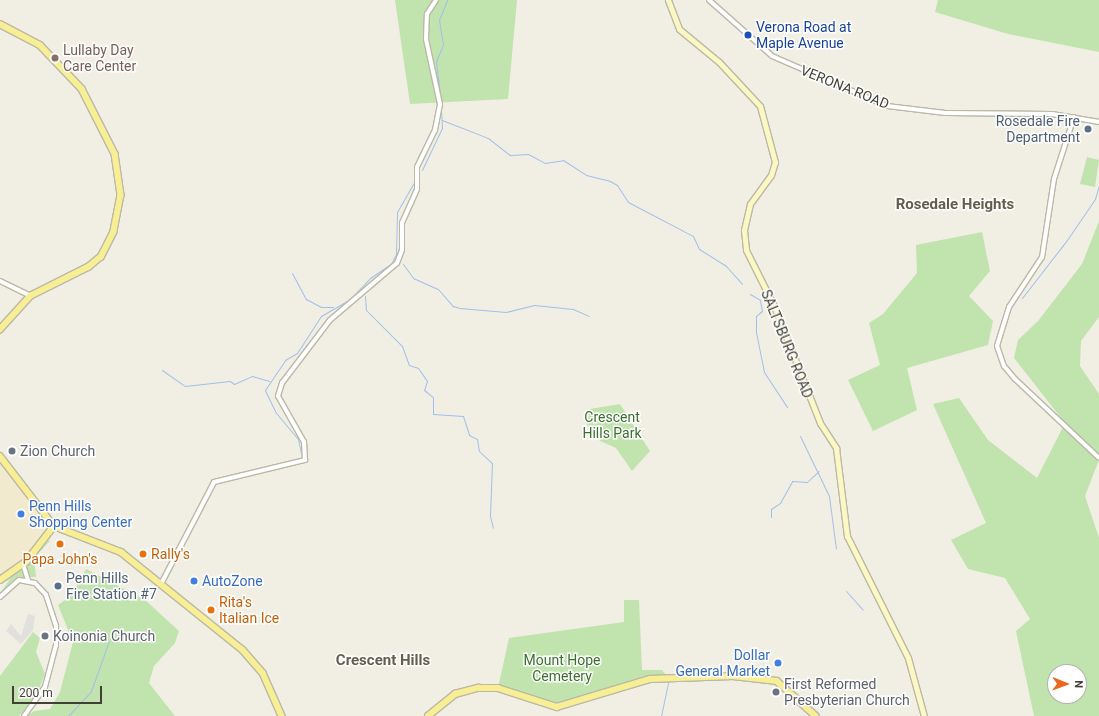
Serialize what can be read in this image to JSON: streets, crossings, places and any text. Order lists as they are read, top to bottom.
{
  "streets": {
    "main road": ["SALTSBURG ROAD"],
    "street": ["VERONA ROAD"]
  },
  "districts": ["Rosedale Heights", "Crescent Hills"],
  "parks": ["Crescent Hills Park", "Mount Hope Cemetery"],
  "places": [
    "Verona Road at Maple Avenue",
    "Lullaby Day Care Center",
    "Rosedale Fire Department",
    "Zion Church",
    "Penn Hills Shopping Center",
    "Papa John's",
    "Rally's",
    "AutoZone",
    "Penn Hills Fire Station #7",
    "Rita's Italian Ice",
    "Koinonia Church",
    "Dollar General Market",
    "First Reformed Presbyterian Church"
  ],
  "scale_bar": "200 m",
  "north": "right"
}
